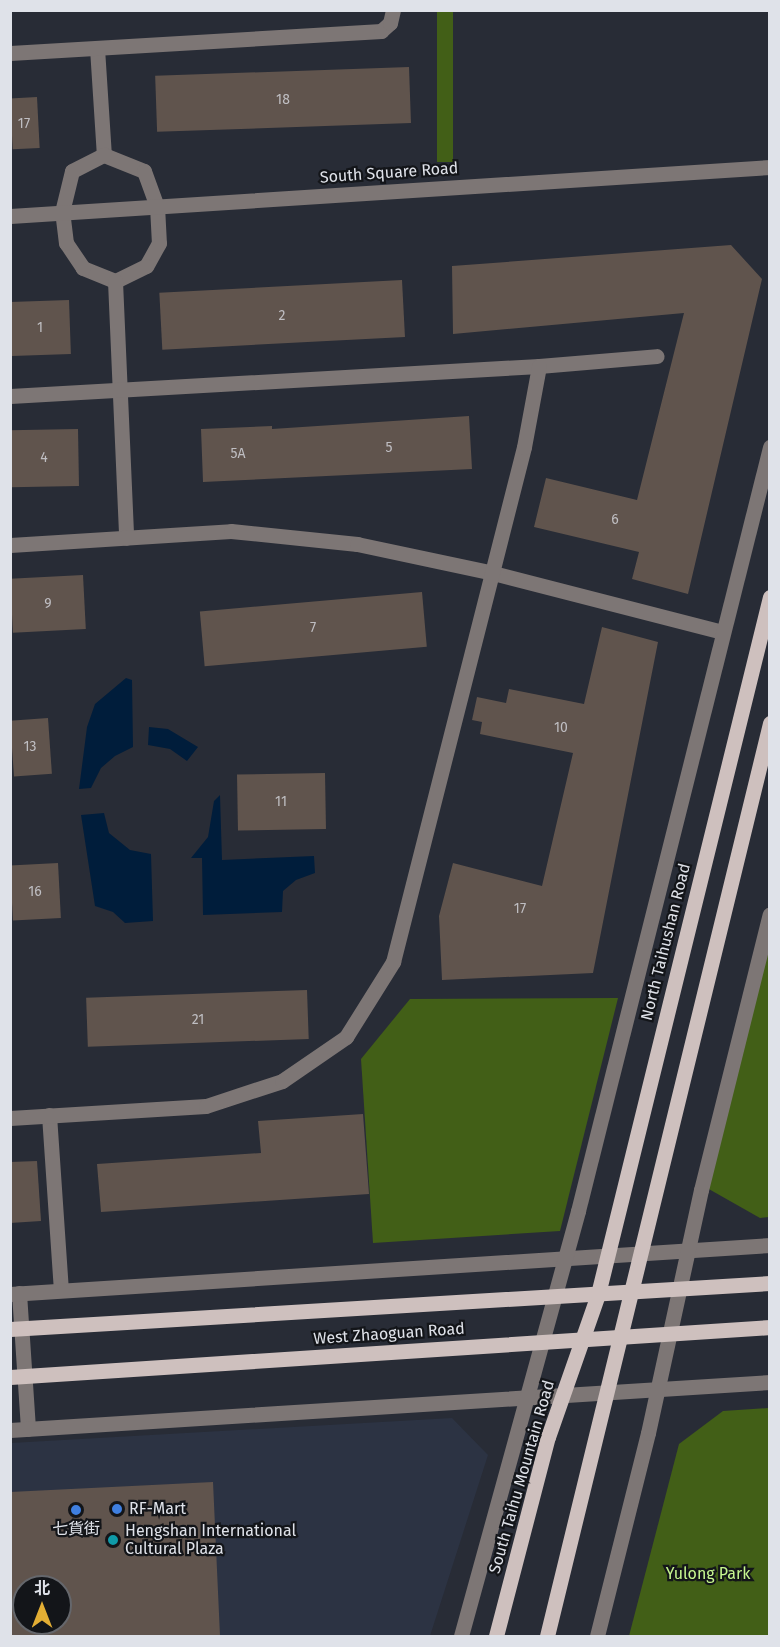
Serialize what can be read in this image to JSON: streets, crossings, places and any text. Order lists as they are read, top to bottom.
{
  "streets": {
    "main road": ["North Taihushan Road", "West Zhaoguan Road", "South Taihu Mountain Road"],
    "street": ["South Square Road"]
  },
  "crossings": [
    ["North Taihushan Road", "West Zhaoguan Road"],
    ["North Taihushan Road", "South Taihu Mountain Road"],
    ["West Zhaoguan Road", "South Taihu Mountain Road"]
  ],
  "parks": ["Yulong Park"],
  "places": ["RF-Mart", "七貨街", "Hengshan International Cultural Plaza"],
  "house_numbers": [
    "18",
    "17",
    "2",
    "1",
    "5",
    "5A",
    "4",
    "6",
    "9",
    "7",
    "10",
    "13",
    "11",
    "16",
    "17",
    "21"
  ],
  "north": "top"
}
